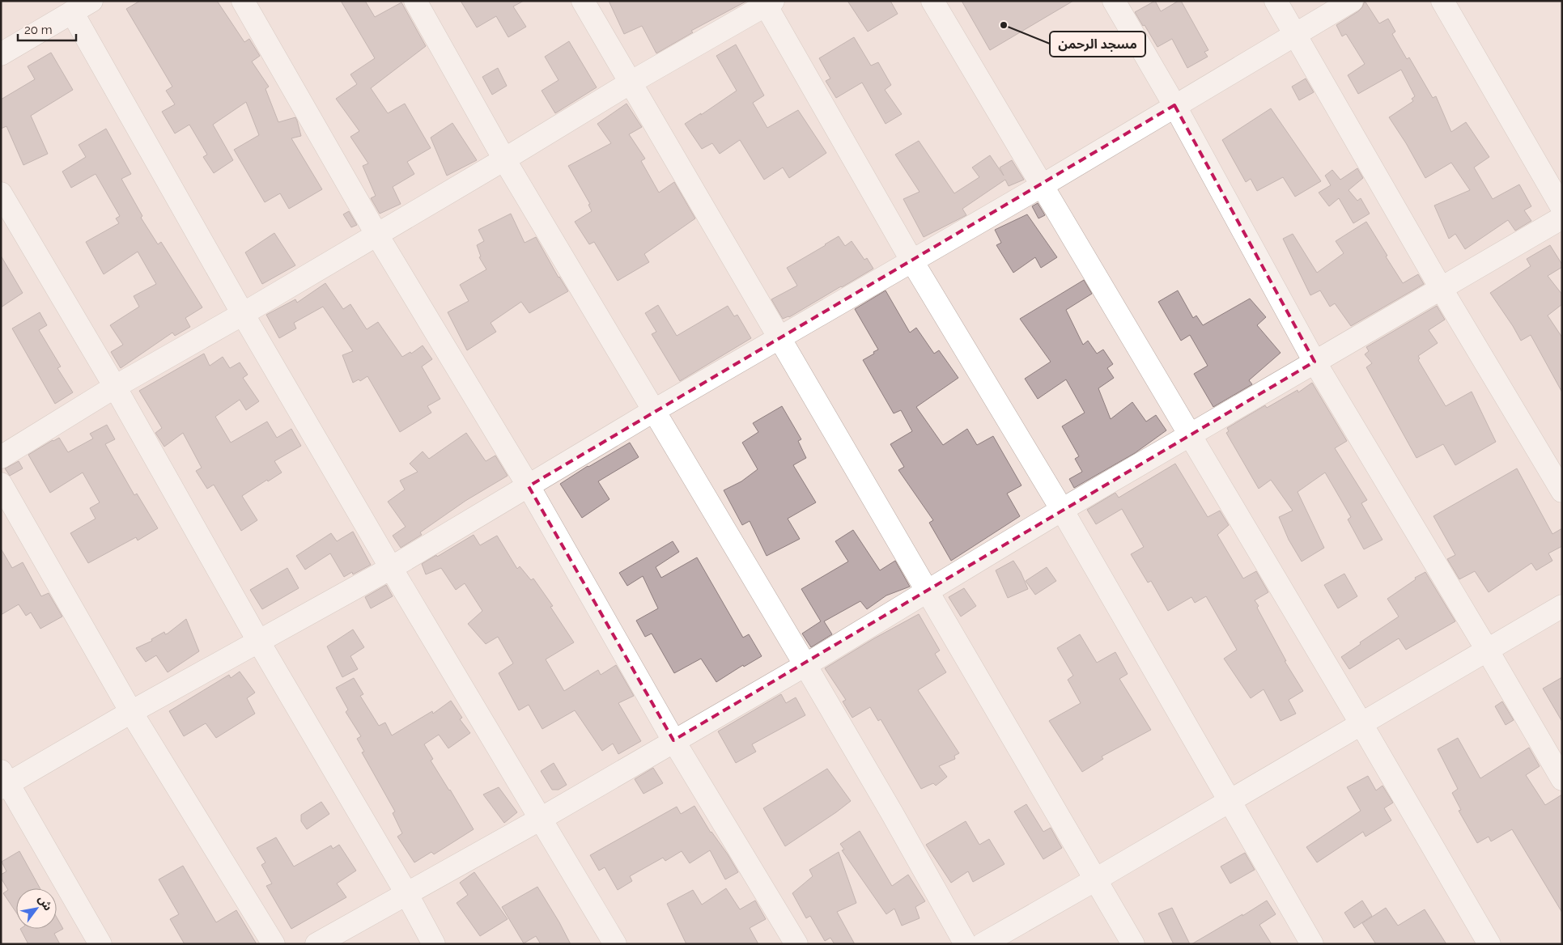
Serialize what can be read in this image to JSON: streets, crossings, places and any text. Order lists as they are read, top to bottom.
{
  "places": ["مسجد الرحمن"],
  "scale_bar": "20 m",
  "north": "top right"
}
